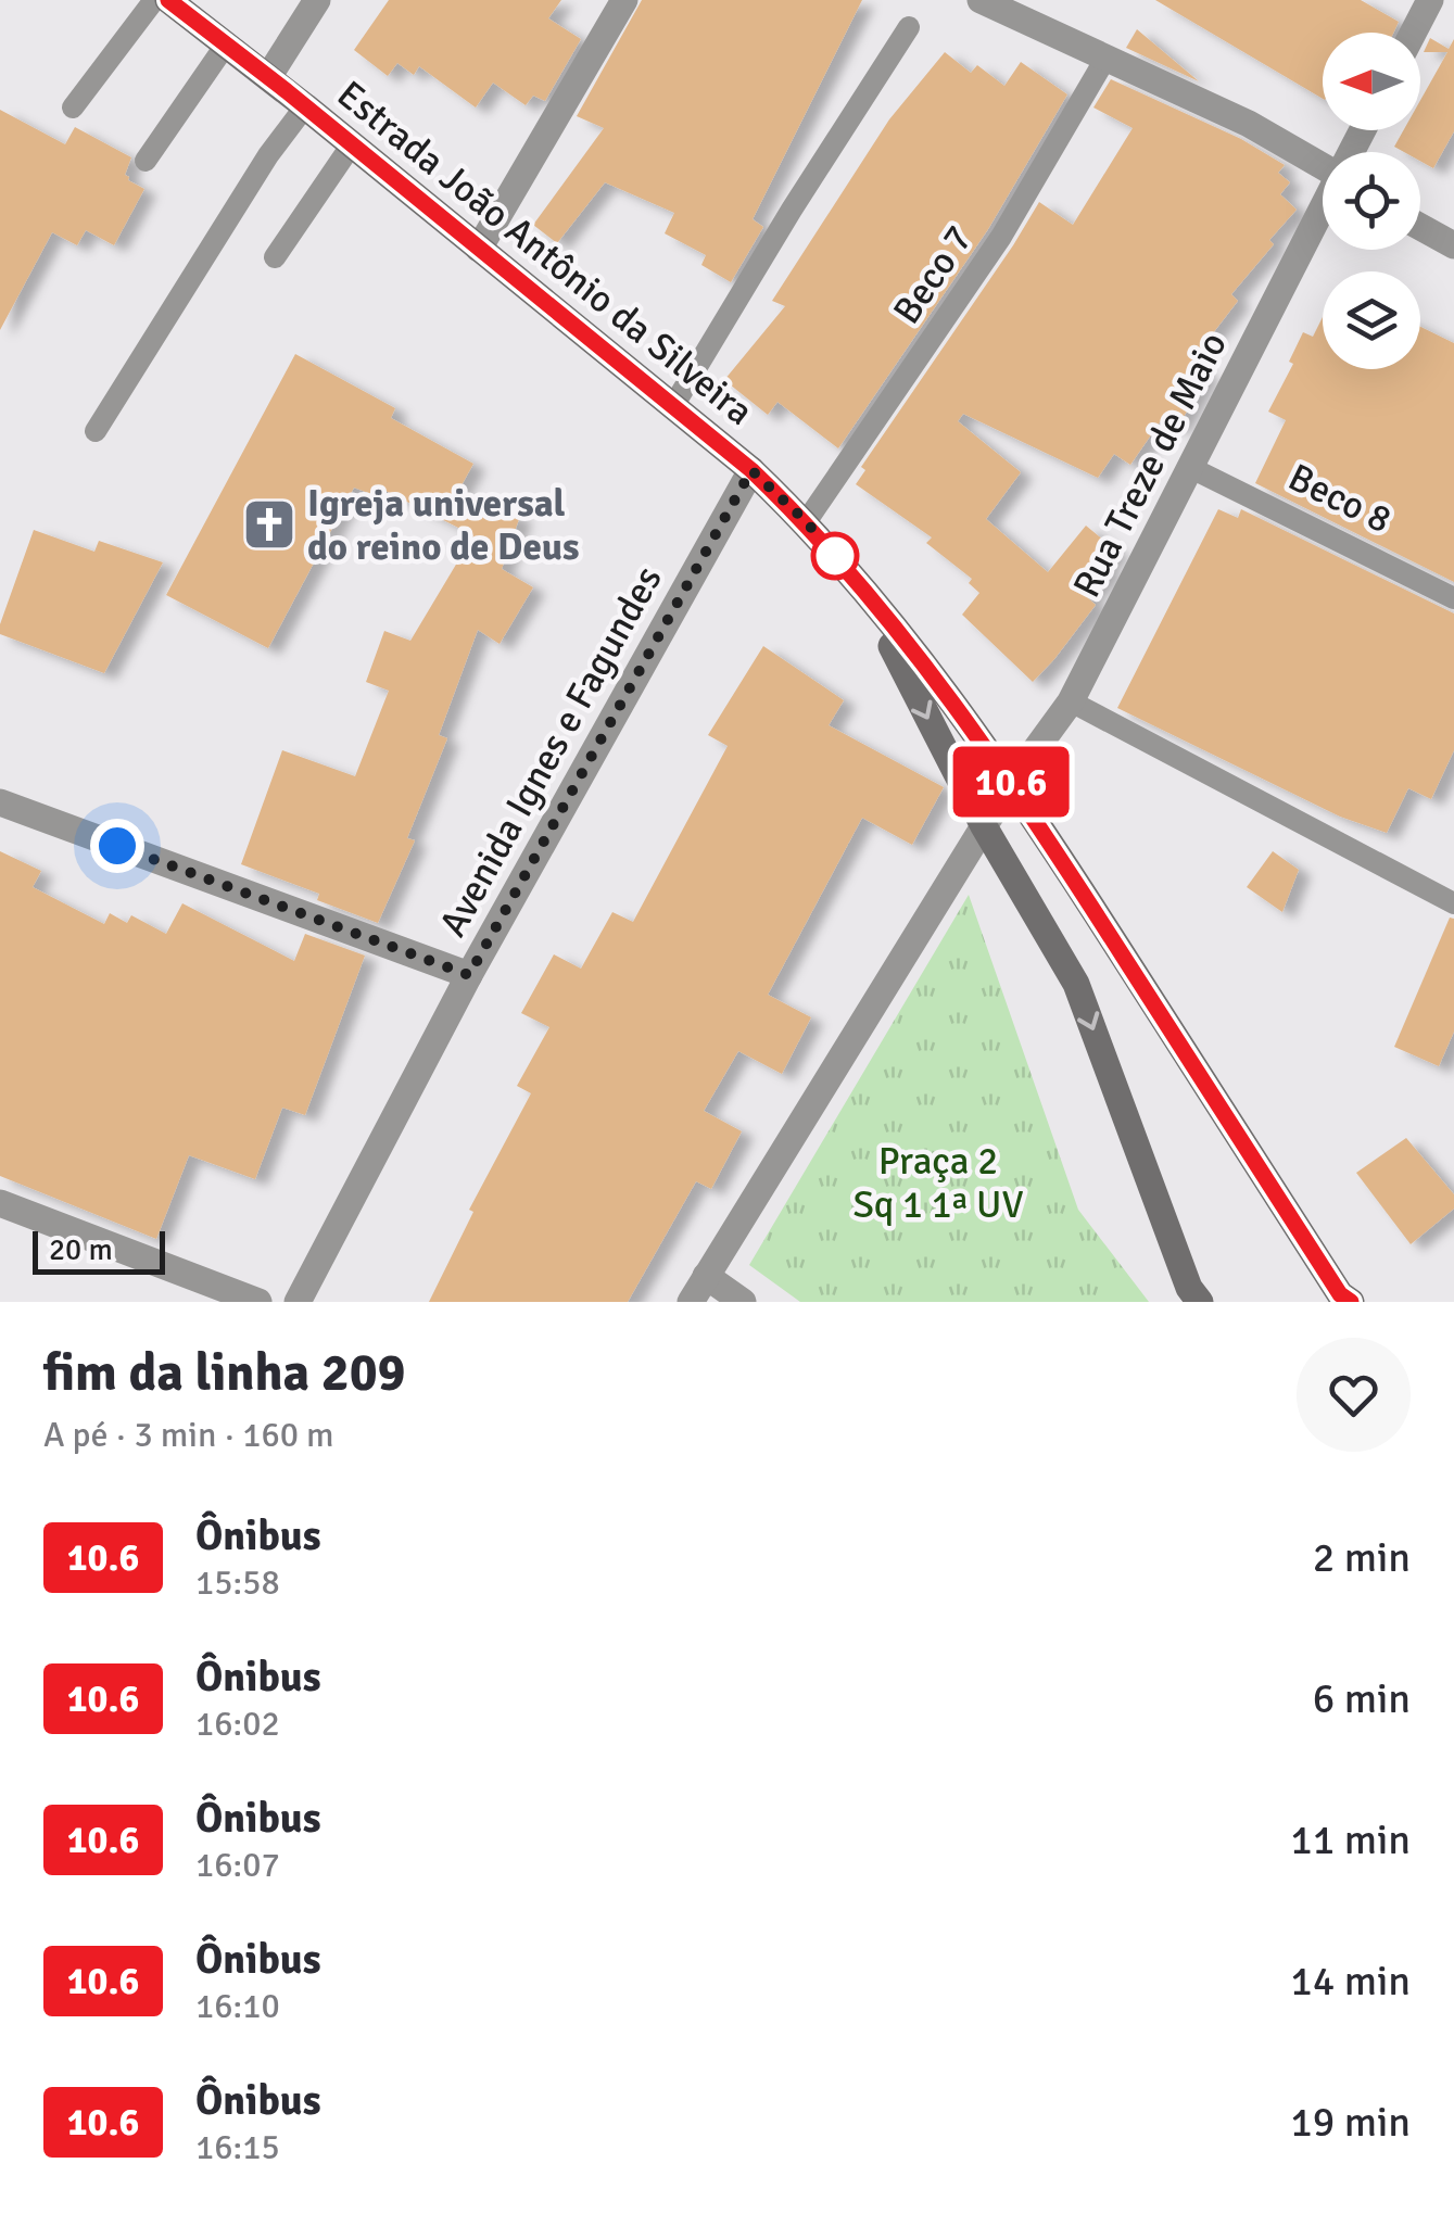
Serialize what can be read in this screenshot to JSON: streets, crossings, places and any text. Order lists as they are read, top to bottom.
{
  "streets": {
    "main road": ["Estrada João Antônio da Silveira"],
    "street": ["Rua Treze de Maio", "Avenida Ignes e Fagundes"],
    "lane": ["Beco 7", "Beco 8"]
  },
  "crossings": [
    ["Estrada João Antônio da Silveira", "Beco 7"],
    ["Estrada João Antônio da Silveira", "Rua Treze de Maio"],
    ["Estrada João Antônio da Silveira", "Avenida Ignes e Fagundes"],
    ["Rua Treze de Maio", "Beco 8"]
  ],
  "parks": ["Praça 2 Sq 1 1ª UV"],
  "places": {
    "church": ["Igreja universal do reino de Deus"]
  },
  "lines": ["bus line 10.6"],
  "scale_bar": "20 m",
  "north": "left",
  "page": {
    "on_map": "10.6",
    "scale": "20 m",
    "heading": ["fim da linha 209", "A pé · 3 min · 160 m"],
    "list": [
      {
        "mark": "10.6",
        "name": "Ônibus",
        "note": "15:58",
        "value": "2 min"
      },
      {
        "mark": "10.6",
        "name": "Ônibus",
        "note": "16:02",
        "value": "6 min"
      },
      {
        "mark": "10.6",
        "name": "Ônibus",
        "note": "16:07",
        "value": "11 min"
      },
      {
        "mark": "10.6",
        "name": "Ônibus",
        "note": "16:10",
        "value": "14 min"
      },
      {
        "mark": "10.6",
        "name": "Ônibus",
        "note": "16:15",
        "value": "19 min"
      }
    ]
  }
}
